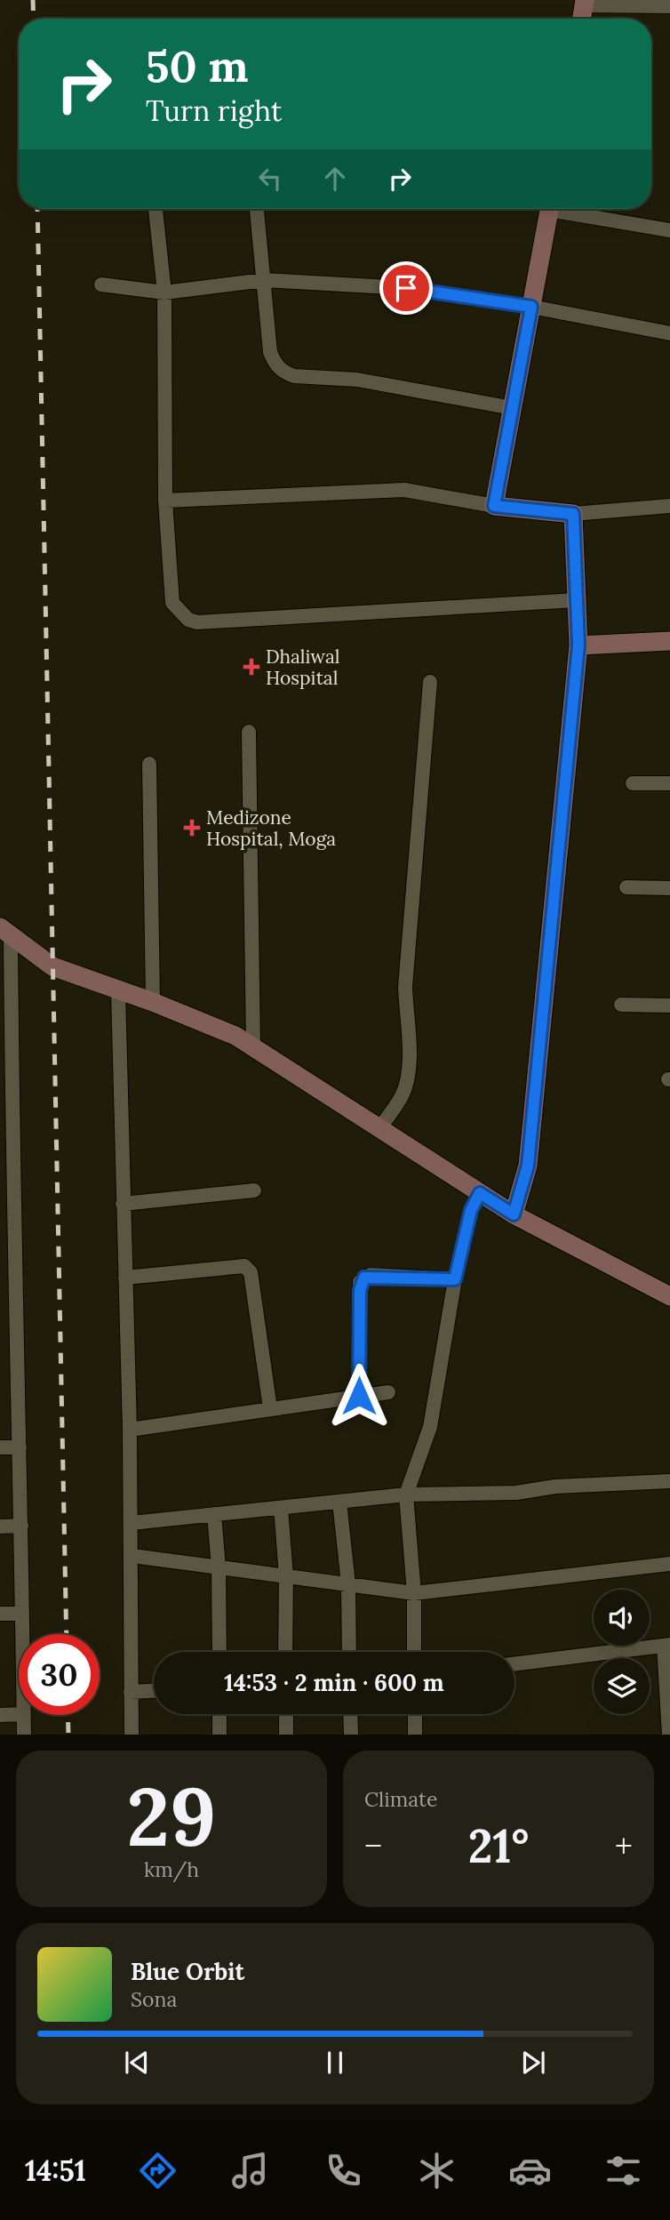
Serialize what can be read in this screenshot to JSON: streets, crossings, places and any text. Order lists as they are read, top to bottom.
{
  "places": {
    "health": ["Dhaliwal Hospital", "Medizone Hospital, Moga"]
  },
  "page": {
    "turn": ["50 m", "Turn right"],
    "limit": "30",
    "trip": "14:53 · 2 min · 600 m",
    "tile": [
      ["29", "km/h"],
      "Climate"
    ],
    "heat": ["−", "21°", "+"],
    "song": ["Blue Orbit", "Sona"],
    "tabs": "14:51"
  }
}
